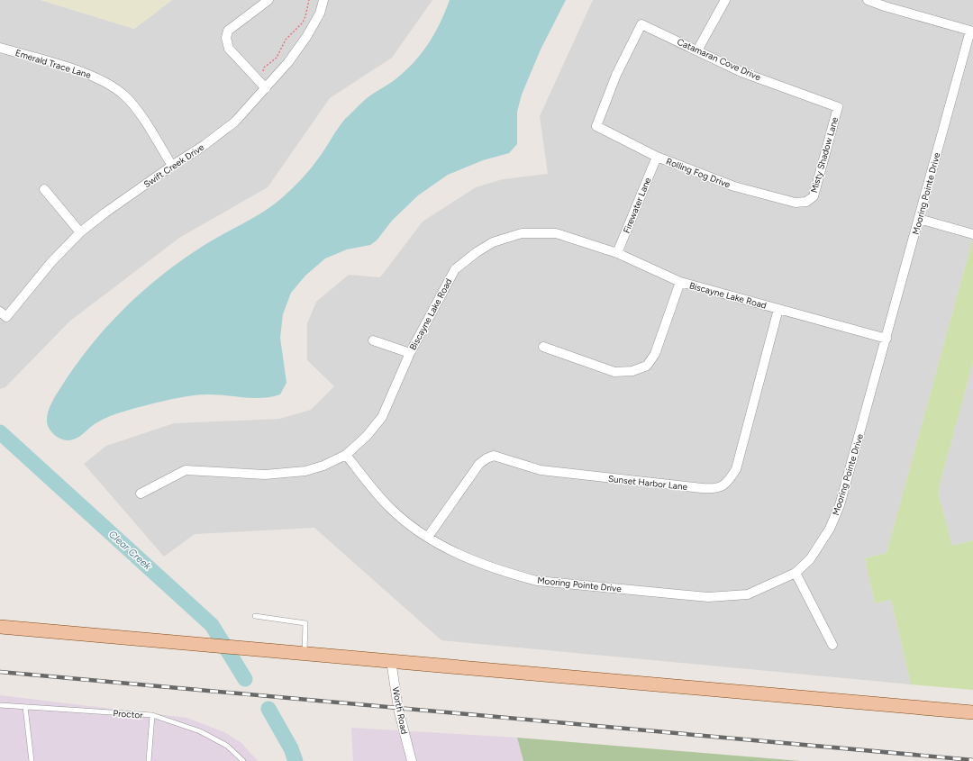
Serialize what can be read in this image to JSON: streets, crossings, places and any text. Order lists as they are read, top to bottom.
{
  "streets": {
    "street": [
      "Catamaran Cove Drive",
      "Emerald Trace Lane",
      "Misty Shadow Lane",
      "Swift Creek Drive",
      "Rolling Fog Drive",
      "Mooring Pointe Drive",
      "Firewater Lane",
      "Biscayne Lake Road",
      "Sunset Harbor Lane",
      "Worth Road"
    ],
    "lane": ["Proctor"]
  },
  "crossings": [
    ["Catamaran Cove Drive", "Misty Shadow Lane"],
    ["Catamaran Cove Drive", "Rolling Fog Drive"],
    ["Emerald Trace Lane", "Swift Creek Drive"],
    ["Misty Shadow Lane", "Rolling Fog Drive"],
    ["Rolling Fog Drive", "Firewater Lane"],
    ["Mooring Pointe Drive", "Biscayne Lake Road"],
    ["Mooring Pointe Drive", "Sunset Harbor Lane"],
    ["Firewater Lane", "Biscayne Lake Road"],
    ["Biscayne Lake Road", "Sunset Harbor Lane"]
  ],
  "water": ["Clear Creek"]
}
